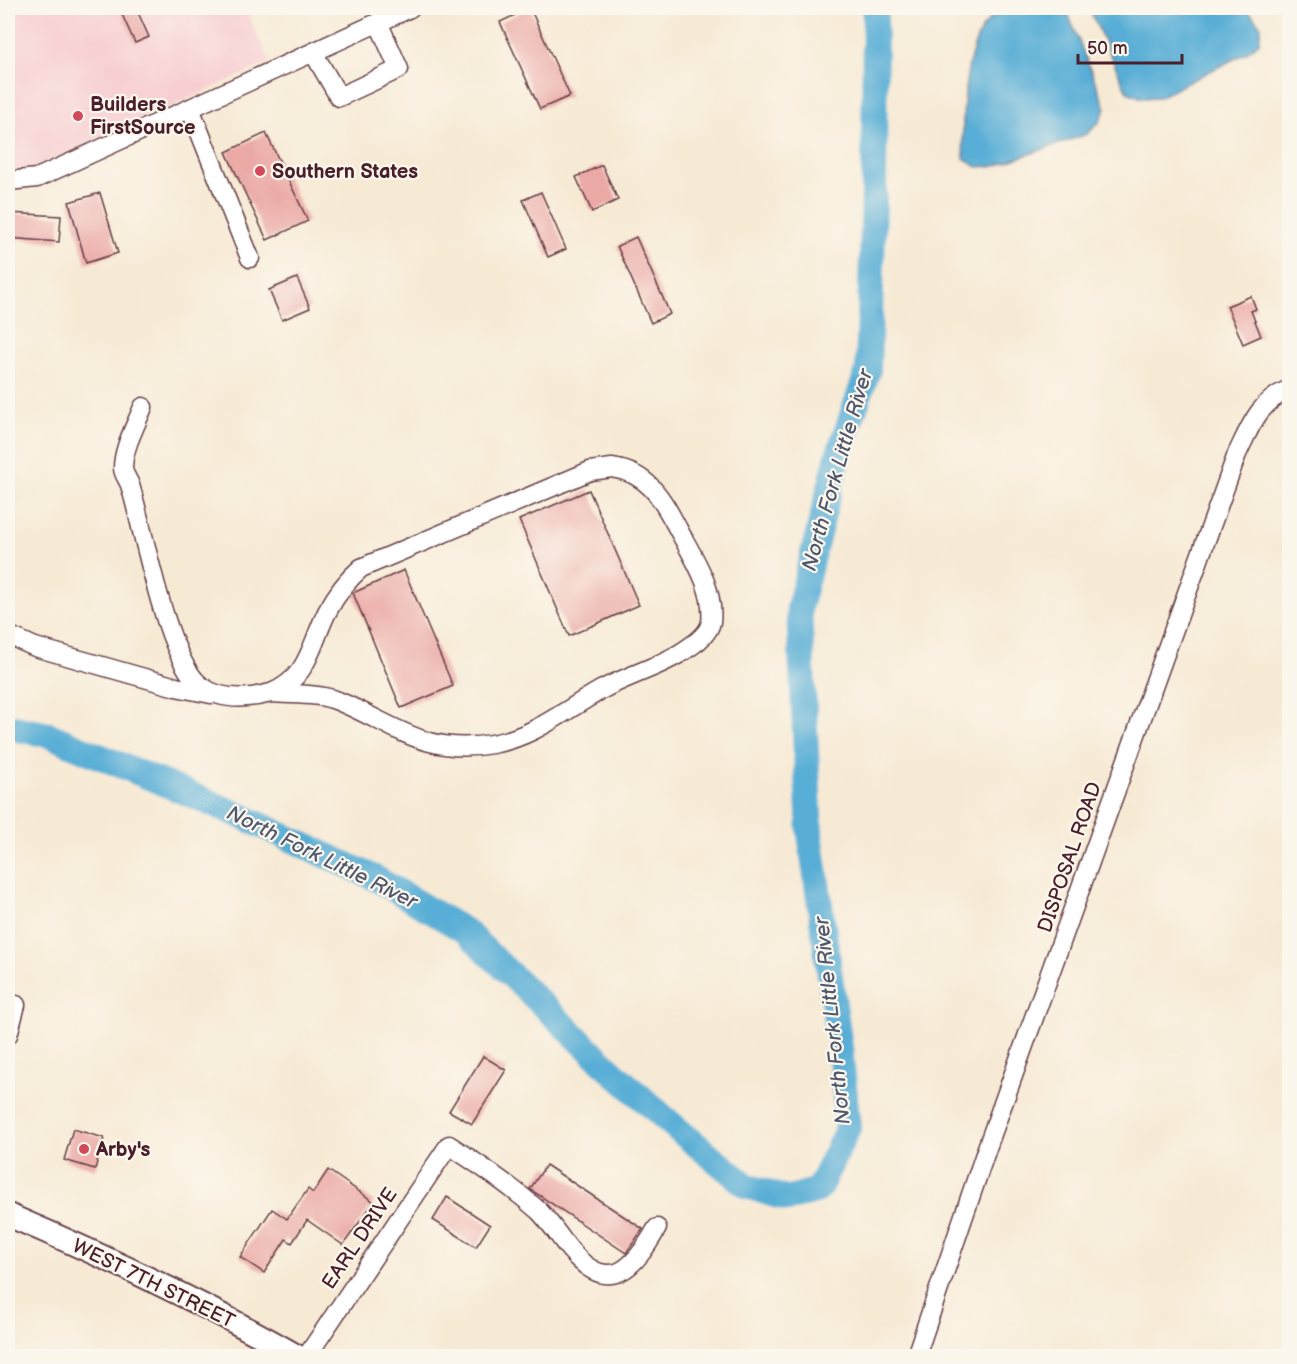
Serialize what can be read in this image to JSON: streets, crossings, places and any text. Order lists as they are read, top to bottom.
{
  "streets": {
    "main road": ["WEST 7TH STREET"],
    "street": ["DISPOSAL ROAD", "EARL DRIVE"]
  },
  "water": ["North Fork Little River"],
  "places": ["Builders FirstSource", "Southern States", "Arby's"],
  "scale_bar": "50 m"
}
